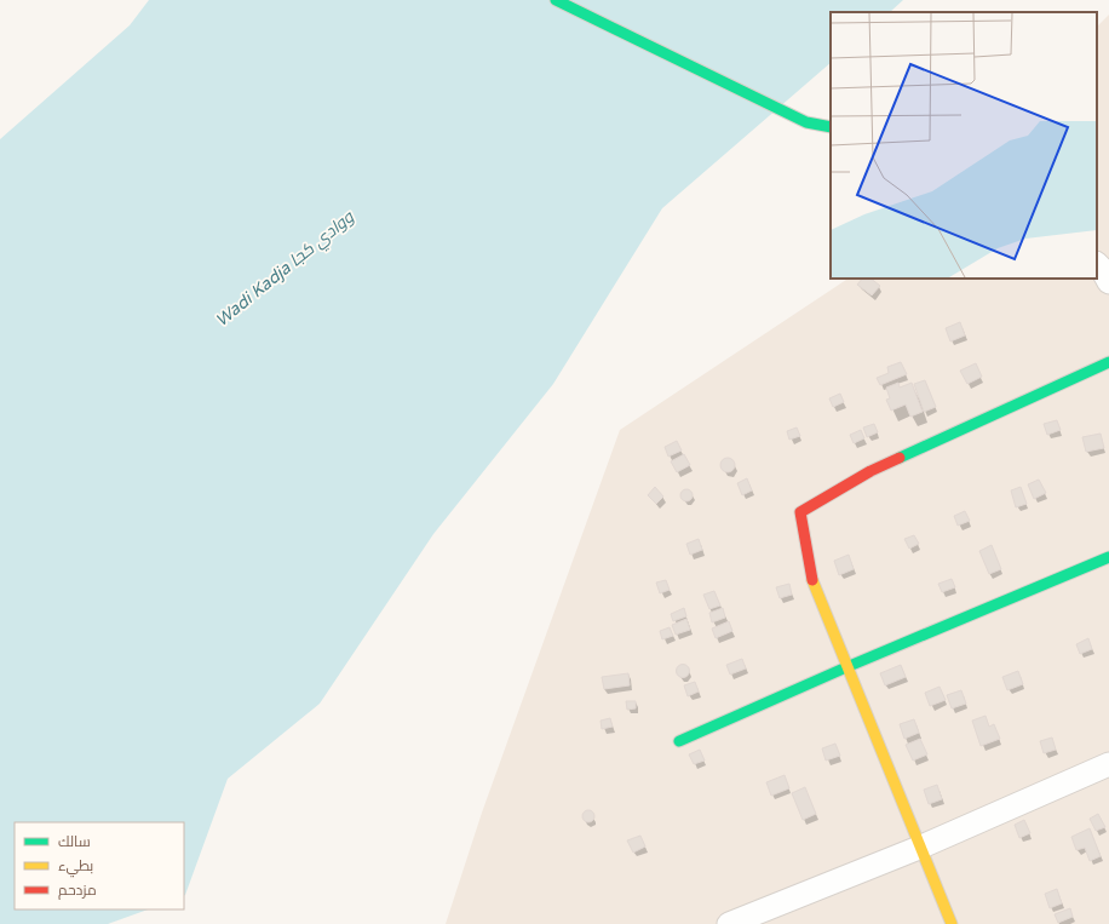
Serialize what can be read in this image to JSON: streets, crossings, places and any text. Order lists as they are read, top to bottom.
{
  "water": ["Wadi Kadja ووادي كجا"],
  "legend": ["سالك", "بطيء", "مزدحم"]
}
